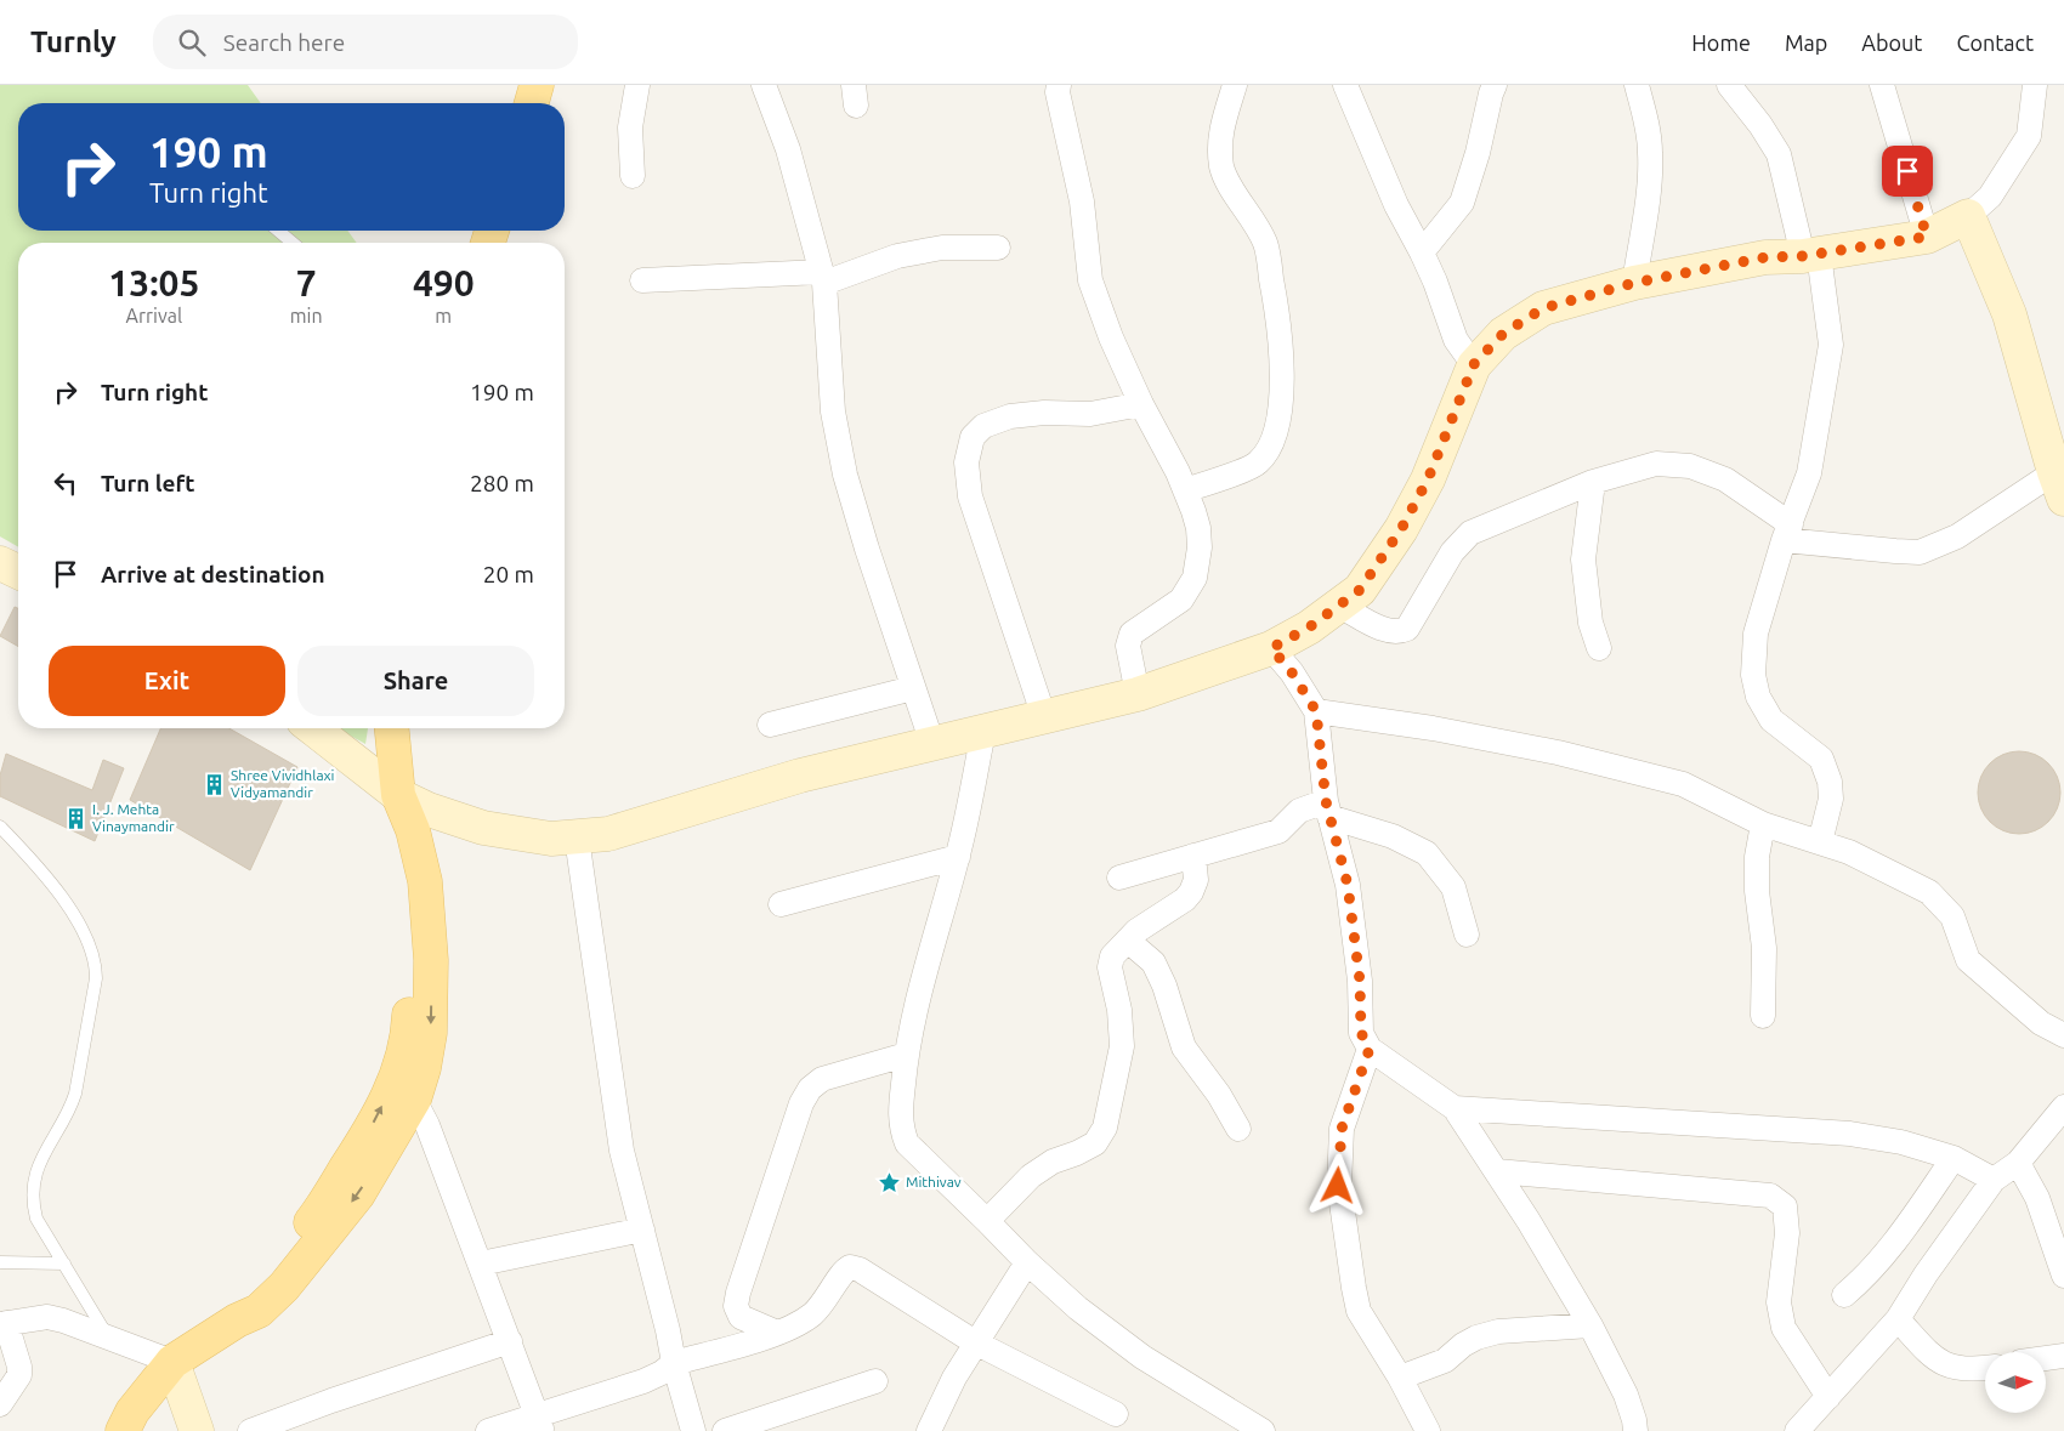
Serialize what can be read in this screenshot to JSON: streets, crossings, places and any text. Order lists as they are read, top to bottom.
{
  "places": {
    "building": ["Shree Vividhlaxi Vidyamandir", "I. J. Mehta Vinaymandir"],
    "place": ["Mithivav"]
  },
  "north": "right",
  "page": {
    "header": "Turnly",
    "search": "Search here",
    "nav": [
      "Home",
      "Map",
      "About",
      "Contact"
    ],
    "turn": ["190 m", "Turn right"],
    "eta": [
      "13:05",
      "Arrival",
      "7",
      "min",
      "490",
      "m"
    ],
    "list": [
      {
        "name": "Turn right",
        "value": "190 m"
      },
      {
        "name": "Turn left",
        "value": "280 m"
      },
      {
        "name": "Arrive at destination",
        "value": "20 m"
      }
    ],
    "buttons": ["Exit", "Share"]
  }
}
